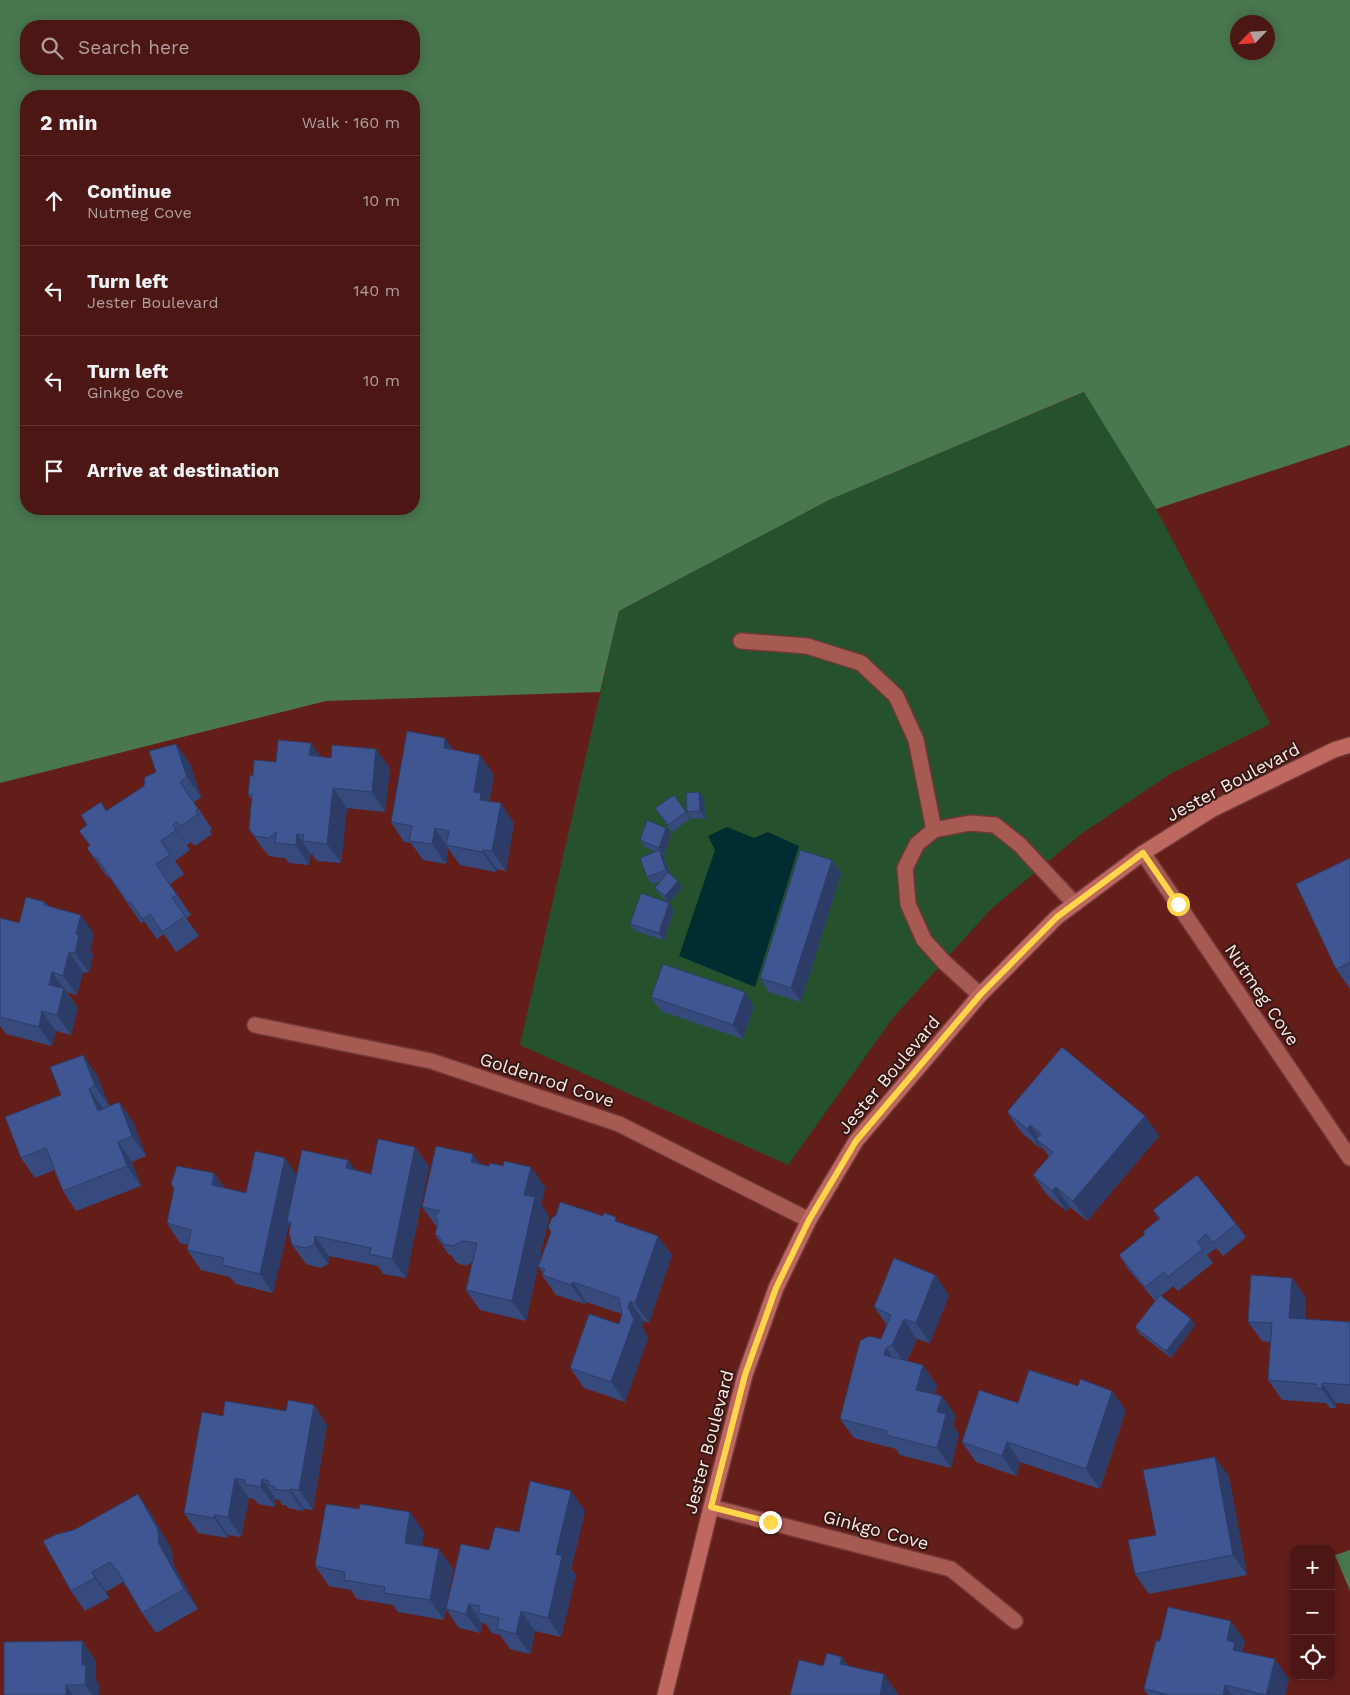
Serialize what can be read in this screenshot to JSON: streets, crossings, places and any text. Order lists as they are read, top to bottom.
{
  "streets": {
    "street": [
      "Jester Boulevard",
      "Nutmeg Cove",
      "Goldenrod Cove",
      "Ginkgo Cove"
    ]
  },
  "crossings": [
    ["Jester Boulevard", "Nutmeg Cove"],
    ["Jester Boulevard", "Goldenrod Cove"],
    ["Jester Boulevard", "Ginkgo Cove"]
  ],
  "north": "bottom left",
  "page": {
    "search": "Search here",
    "heading": ["2 min", "Walk · 160 m"],
    "list": [
      ["Continue", "Nutmeg Cove", "10 m"],
      ["Turn left", "Jester Boulevard", "140 m"],
      ["Turn left", "Ginkgo Cove", "10 m"],
      "Arrive at destination"
    ],
    "map_buttons": ["+", "−"]
  }
}
